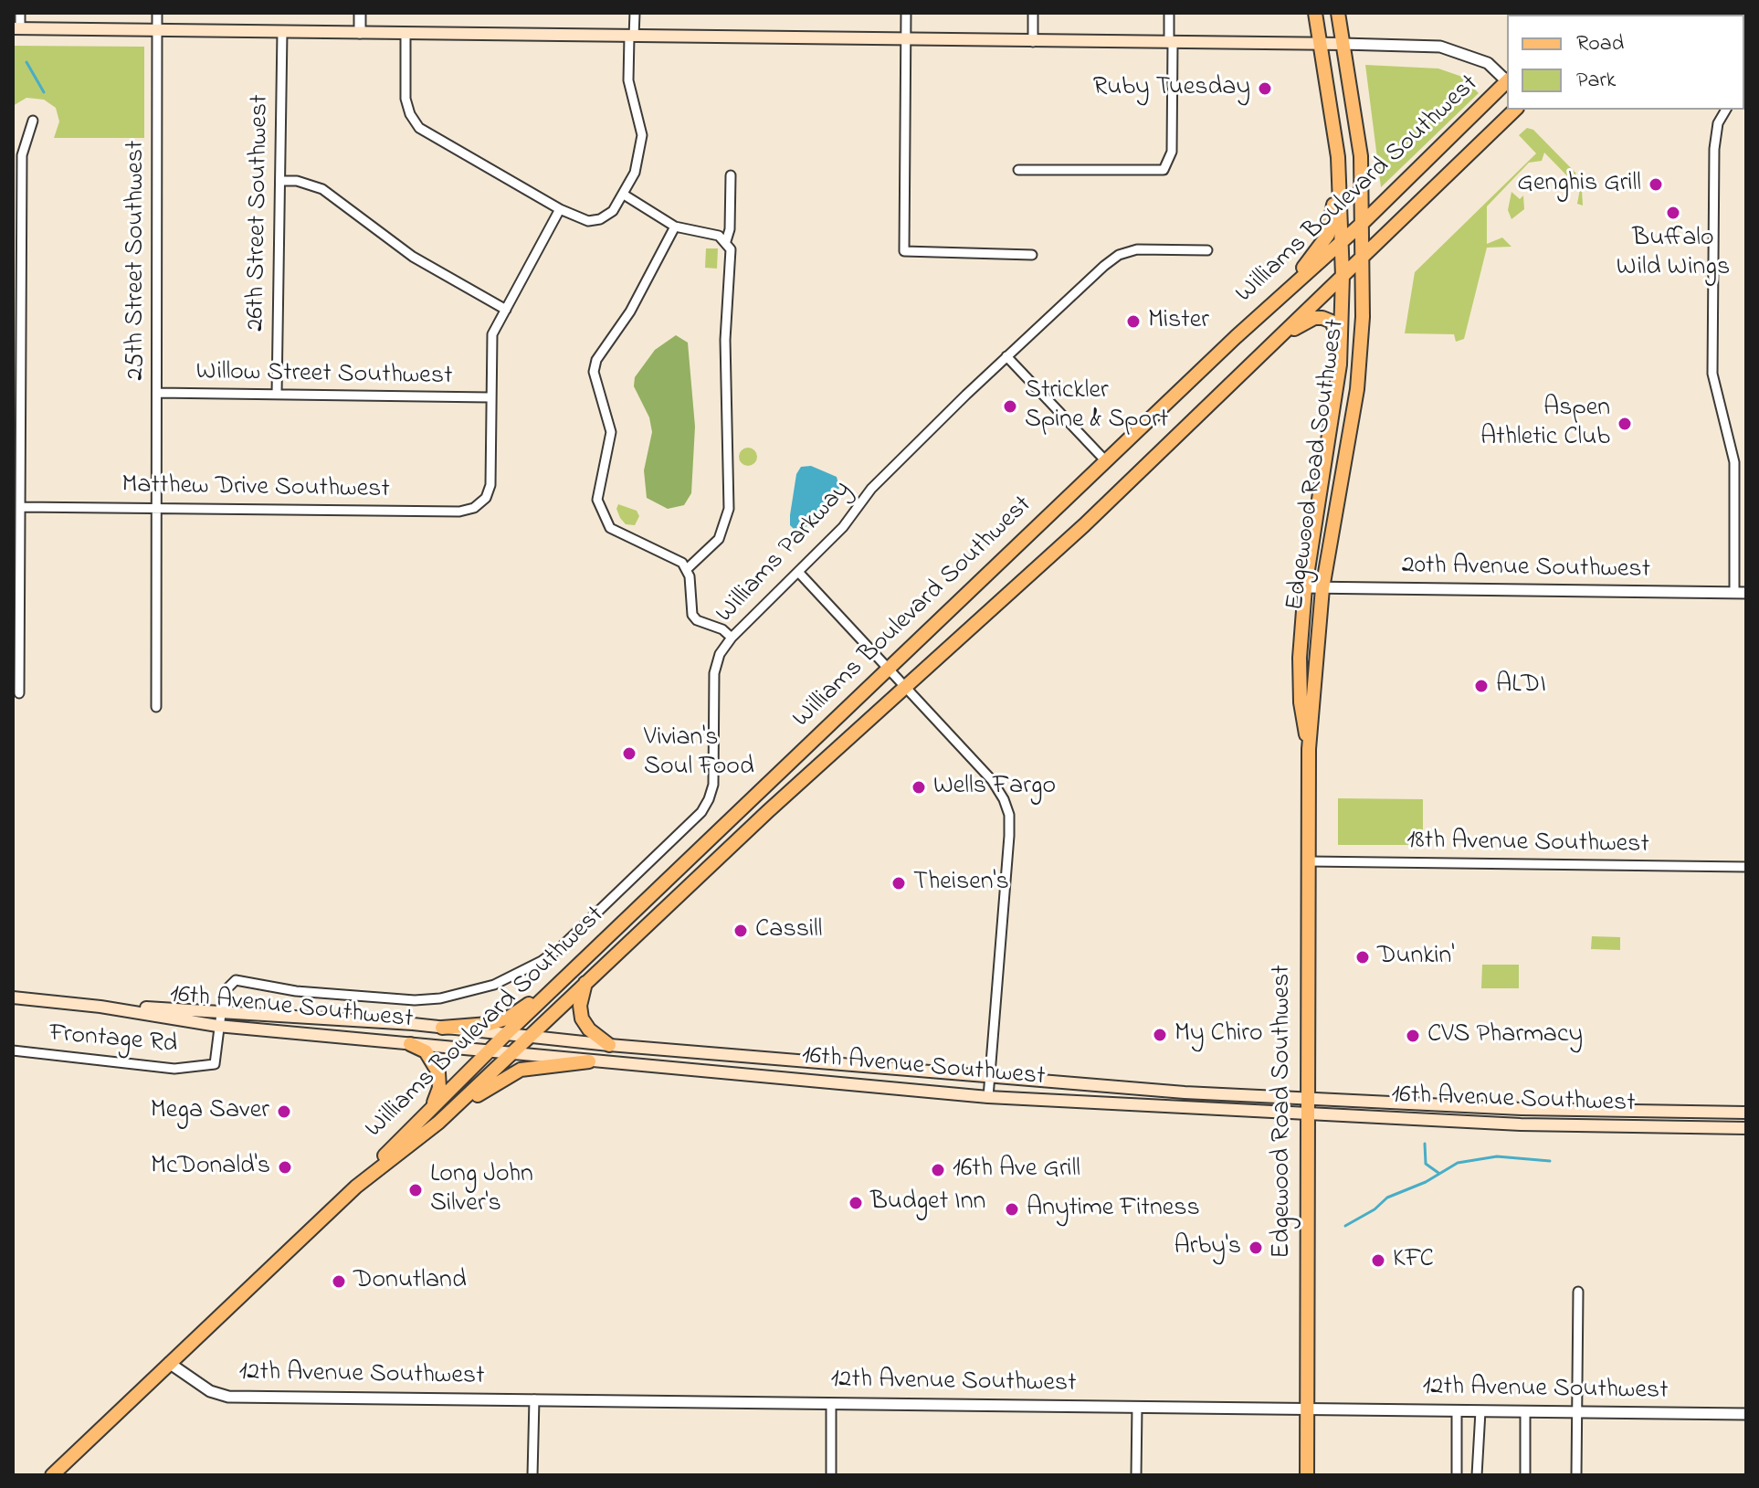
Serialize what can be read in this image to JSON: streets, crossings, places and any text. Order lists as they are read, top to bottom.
{
  "streets": {
    "main road": ["Williams Boulevard Southwest", "Edgewood Road Southwest", "16th Avenue Southwest"],
    "street": [
      "26th Street Southwest",
      "25th Street Southwest",
      "Willow Street Southwest",
      "Matthew Drive Southwest",
      "Williams Parkway",
      "20th Avenue Southwest",
      "18th Avenue Southwest",
      "Frontage Rd",
      "12th Avenue Southwest"
    ]
  },
  "crossings": [
    ["Williams Boulevard Southwest", "Edgewood Road Southwest"],
    ["Williams Boulevard Southwest", "16th Avenue Southwest"],
    ["Williams Boulevard Southwest", "12th Avenue Southwest"],
    ["26th Street Southwest", "Willow Street Southwest"],
    ["25th Street Southwest", "Willow Street Southwest"],
    ["25th Street Southwest", "Matthew Drive Southwest"],
    ["Willow Street Southwest", "Matthew Drive Southwest"],
    ["Edgewood Road Southwest", "20th Avenue Southwest"],
    ["Edgewood Road Southwest", "18th Avenue Southwest"],
    ["Edgewood Road Southwest", "16th Avenue Southwest"],
    ["Edgewood Road Southwest", "12th Avenue Southwest"],
    ["Williams Parkway", "16th Avenue Southwest"],
    ["Williams Parkway", "Frontage Rd"],
    ["16th Avenue Southwest", "Frontage Rd"]
  ],
  "places": [
    "Ruby Tuesday",
    "Genghis Grill",
    "Buffalo Wild Wings",
    "Mister",
    "Strickler Spine & Sport",
    "Aspen Athletic Club",
    "ALDI",
    "Vivian's Soul Food",
    "Wells Fargo",
    "Theisen's",
    "Cassill",
    "Dunkin'",
    "My Chiro",
    "CVS Pharmacy",
    "Mega Saver",
    "McDonald's",
    "16th Ave Grill",
    "Long John Silver's",
    "Budget Inn",
    "Anytime Fitness",
    "Arby's",
    "KFC",
    "Donutland"
  ],
  "legend": ["Road", "Park"]
}
